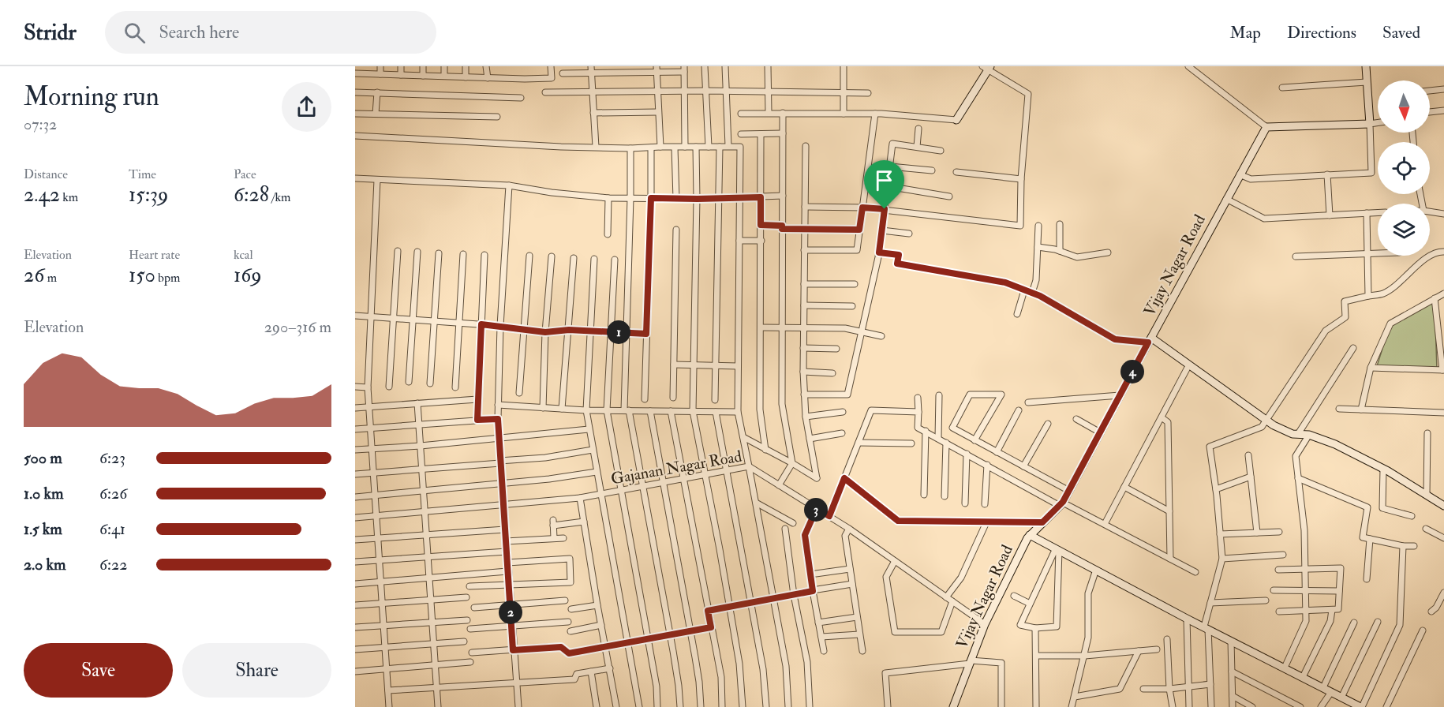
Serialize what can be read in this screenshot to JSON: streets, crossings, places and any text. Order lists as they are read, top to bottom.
{
  "streets": {
    "street": ["Vijay Nagar Road", "Gajanan Nagar Road"]
  },
  "crossings": [
    ["Vijay Nagar Road", "Gajanan Nagar Road"]
  ],
  "north": "bottom",
  "page": {
    "header": "Stridr",
    "search": "Search here",
    "nav": ["Map", "Directions", "Saved"],
    "heading": ["Morning run", "07:32"],
    "stats": [
      ["Distance", "2.42 km"],
      ["Time", "15:39"],
      ["Pace", "6:28 /km"],
      ["Elevation", "26 m"],
      ["Heart rate", "150 bpm"],
      ["kcal", "169"]
    ],
    "chart": ["Elevation", "290–316 m"],
    "pins": [
      "1",
      "4",
      "3",
      "2"
    ],
    "list": [
      {
        "name": "500 m",
        "note": "6:23"
      },
      {
        "name": "1.0 km",
        "note": "6:26"
      },
      {
        "name": "1.5 km",
        "note": "6:41"
      },
      {
        "name": "2.0 km",
        "note": "6:22"
      }
    ],
    "buttons": ["Save", "Share"]
  }
}
